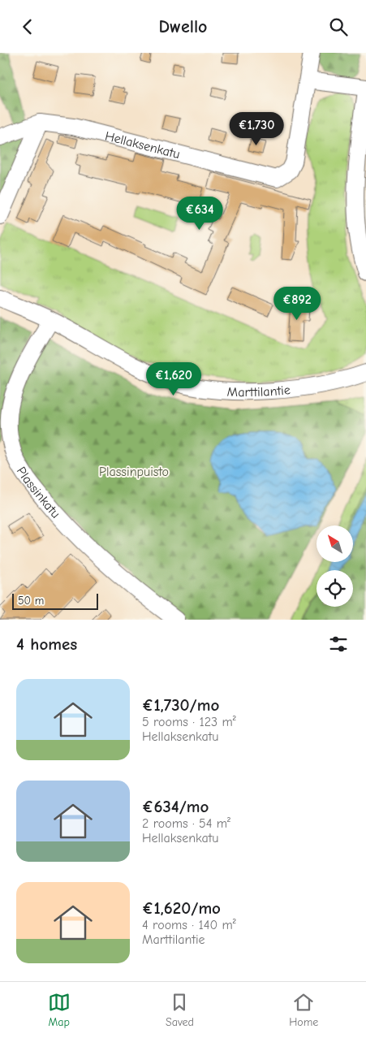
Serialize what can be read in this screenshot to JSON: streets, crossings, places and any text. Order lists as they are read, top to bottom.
{
  "streets": {
    "street": ["Hellaksenkatu", "Marttilantie", "Plassinkatu"]
  },
  "crossings": [
    ["Marttilantie", "Plassinkatu"]
  ],
  "parks": ["Plassinpuisto"],
  "scale_bar": "50 m",
  "north": "top left",
  "page": {
    "header": "Dwello",
    "price": [
      "€1,730",
      "€634",
      "€892",
      "€1,620"
    ],
    "scale": "50 m",
    "heading": "4 homes",
    "list": [
      {
        "name": "€1,730/mo",
        "note": "5 rooms · 123 m² · Hellaksenkatu"
      },
      {
        "name": "€634/mo",
        "note": "2 rooms · 54 m² · Hellaksenkatu"
      },
      {
        "name": "€1,620/mo",
        "note": "4 rooms · 140 m² · Marttilantie"
      }
    ],
    "tabs": ["Map", "Saved", "Home"]
  }
}
